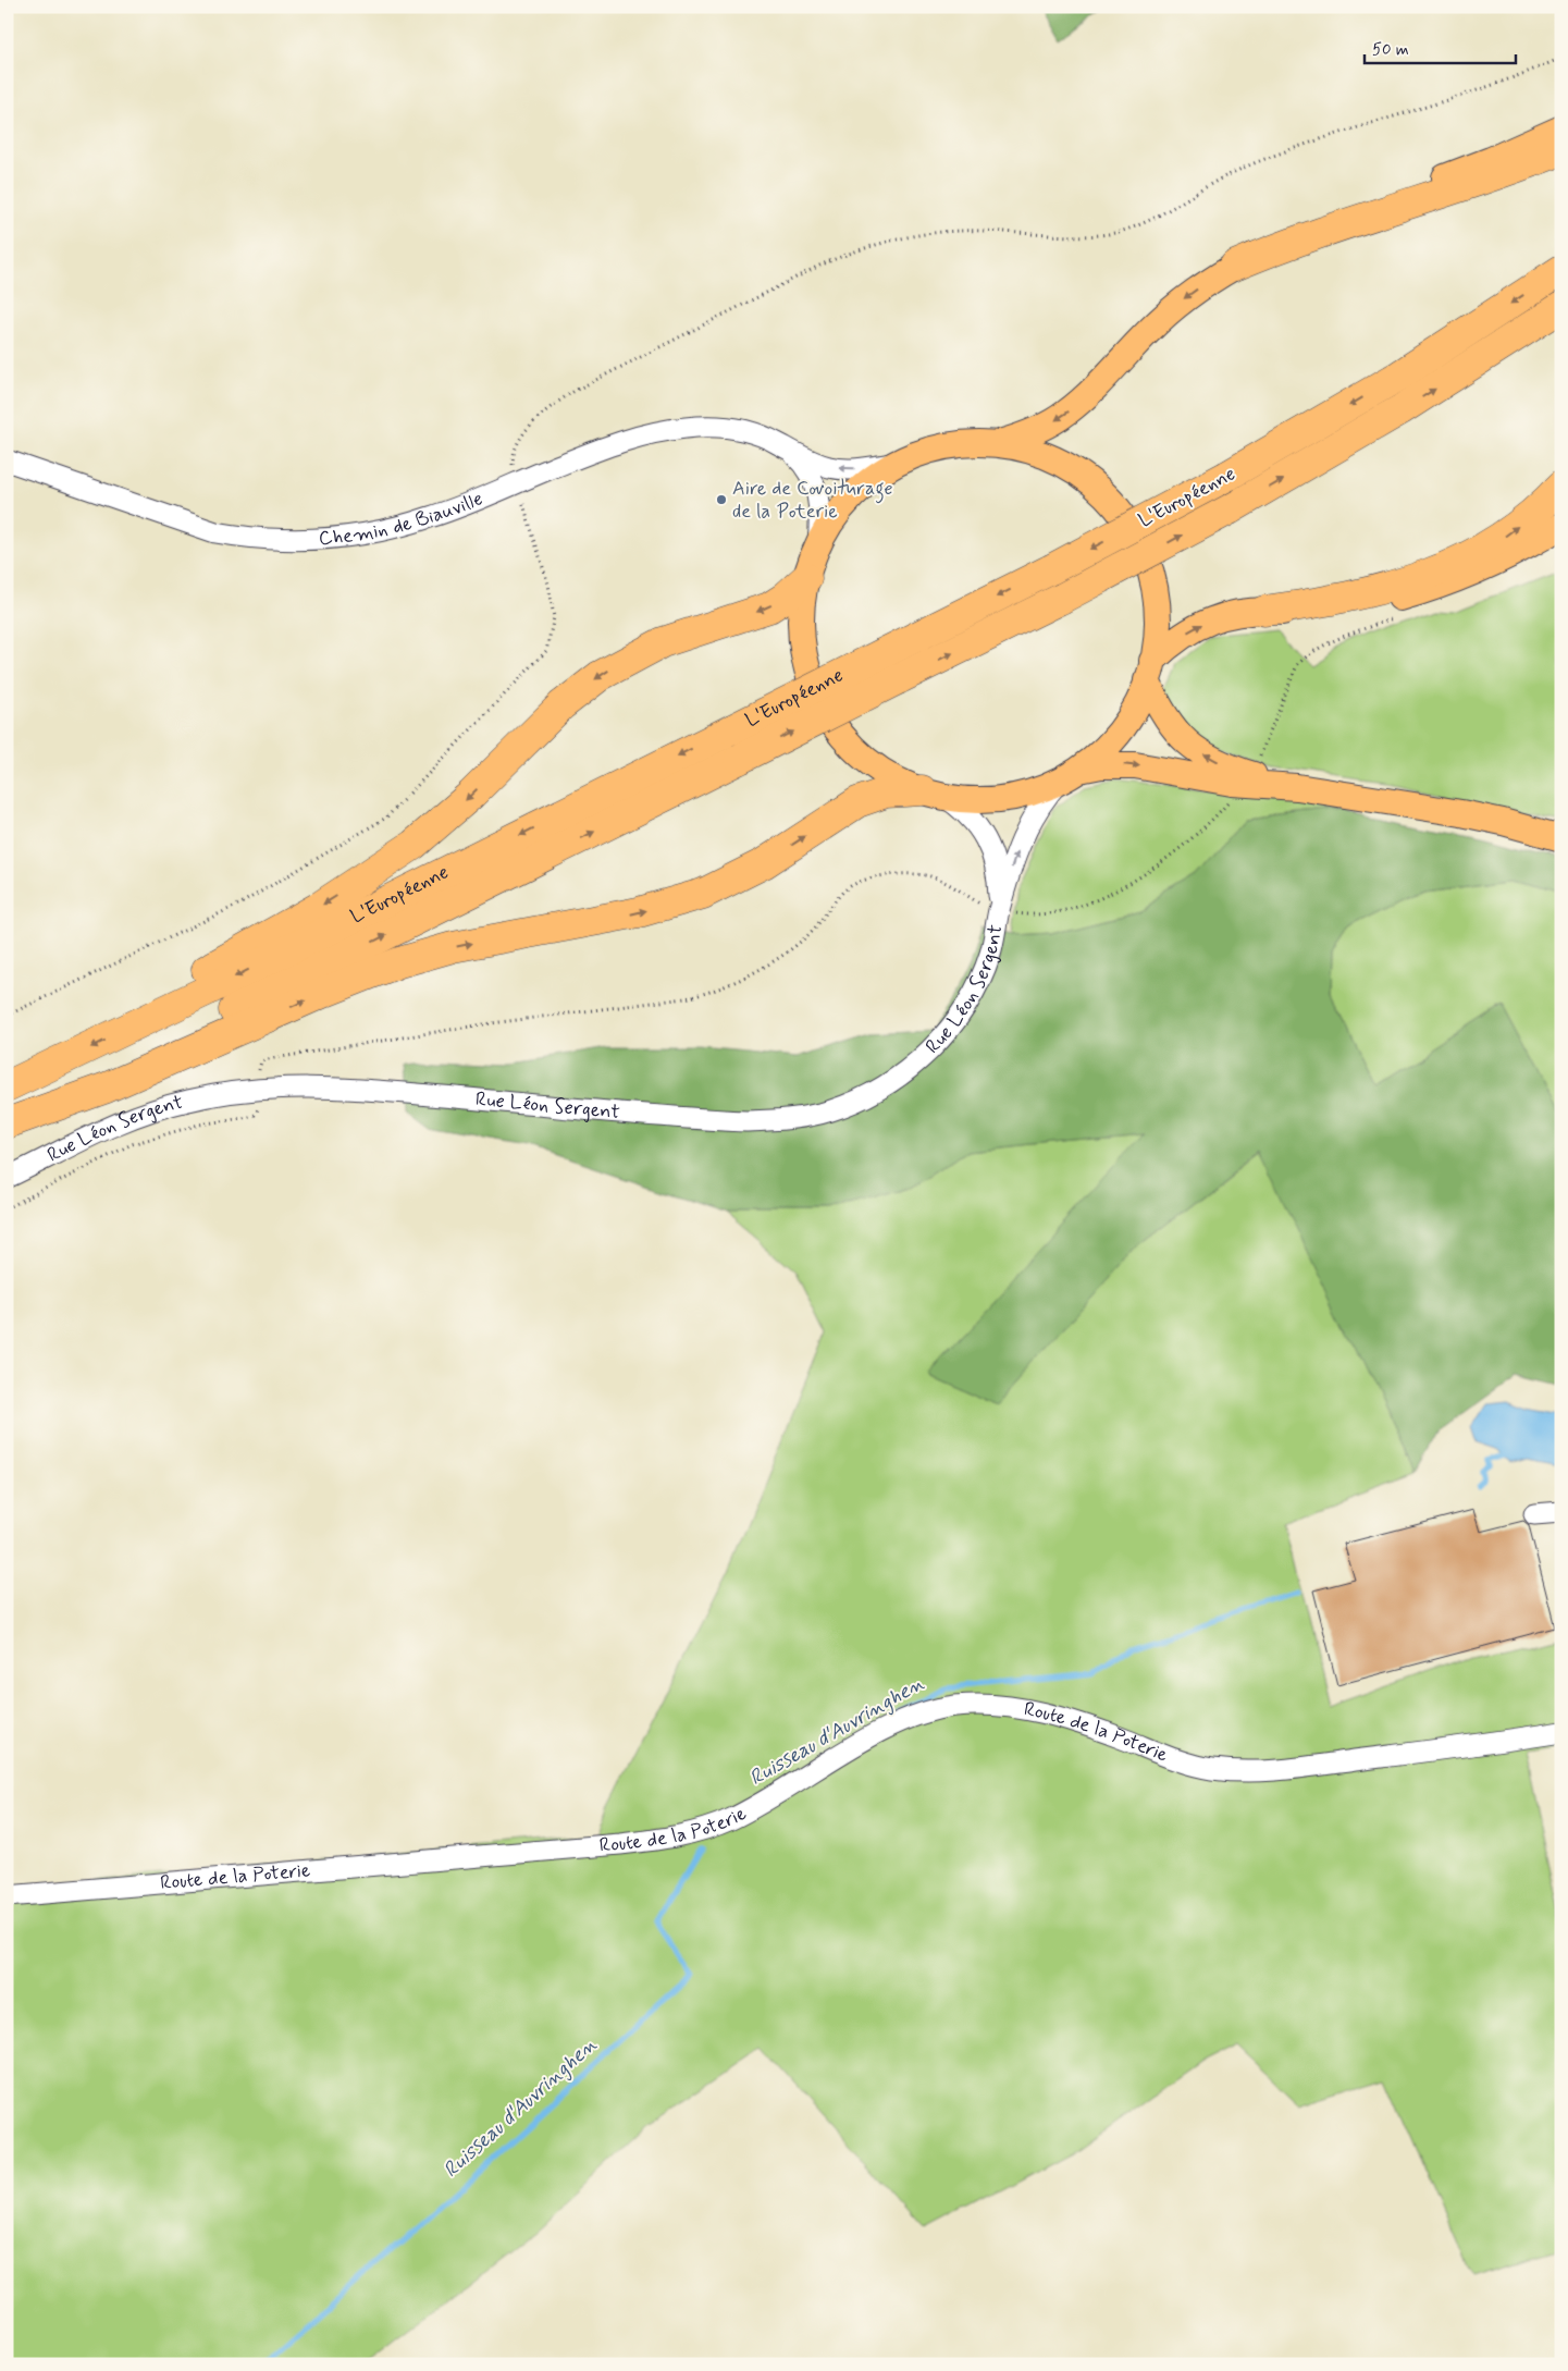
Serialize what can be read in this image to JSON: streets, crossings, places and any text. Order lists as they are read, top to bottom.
{
  "streets": {
    "highway": ["L'Européenne"],
    "street": ["Chemin de Biauville", "Rue Léon Sergent", "Route de la Poterie"]
  },
  "water": ["Ruisseau d'Auvringhen"],
  "places": ["Aire de Covoiturage de la Poterie"],
  "scale_bar": "50 m"
}
